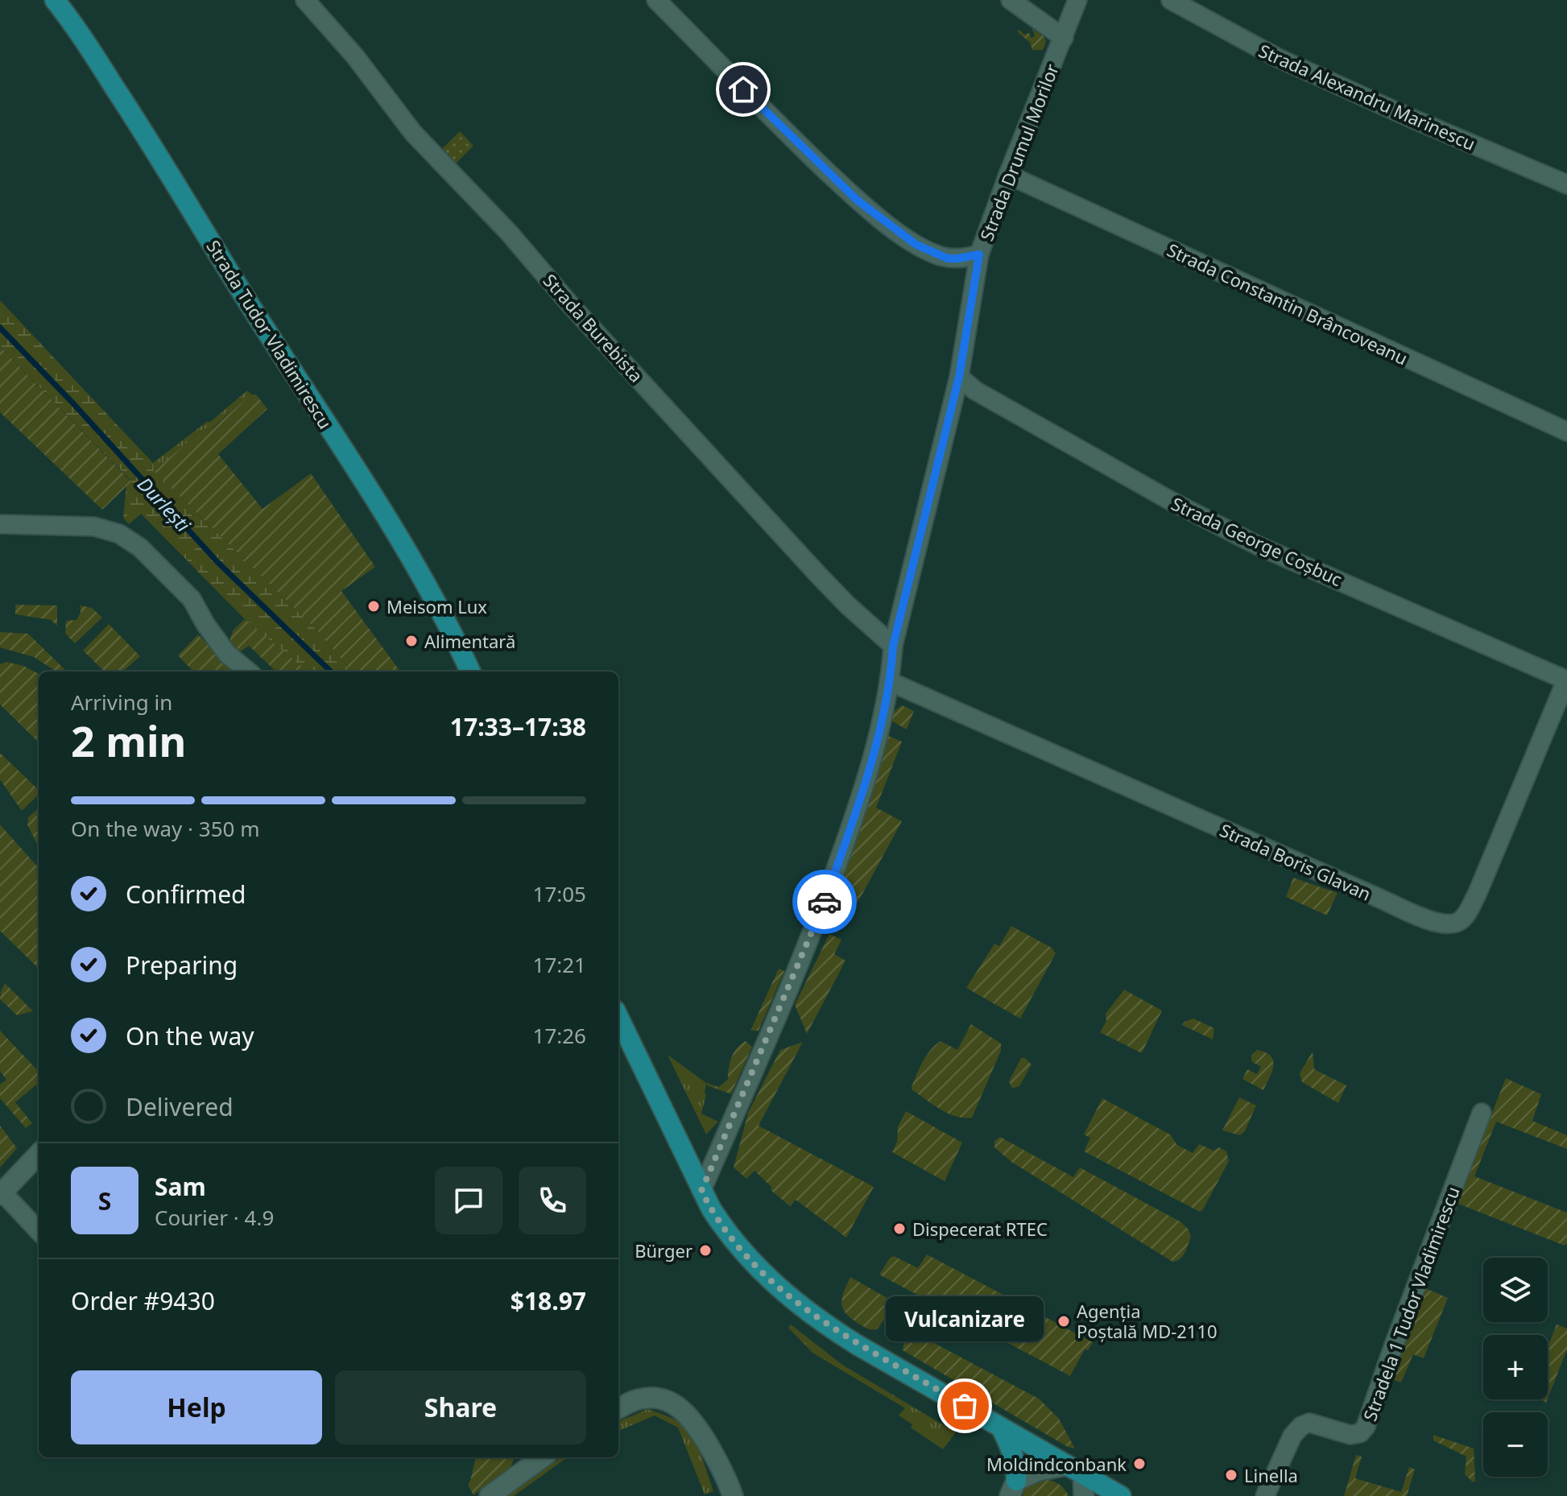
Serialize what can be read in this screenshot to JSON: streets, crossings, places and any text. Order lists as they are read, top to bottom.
{
  "streets": {
    "main road": ["Strada Tudor Vladimirescu"],
    "street": [
      "Strada Alexandru Marinescu",
      "Strada Drumul Morilor",
      "Strada Constantin Brâncoveanu",
      "Strada Burebista",
      "Strada George Coșbuc",
      "Strada Boris Glavan",
      "Stradela 1 Tudor Vladimirescu"
    ]
  },
  "crossings": [
    ["Strada Drumul Morilor", "Strada Constantin Brâncoveanu"],
    ["Strada Drumul Morilor", "Strada Burebista"],
    ["Strada Drumul Morilor", "Strada George Coșbuc"],
    ["Strada Drumul Morilor", "Strada Boris Glavan"],
    ["Strada George Coșbuc", "Strada Boris Glavan"]
  ],
  "water": ["Durlești"],
  "places": [
    "Meisom Lux",
    "Alimentară",
    "Dispecerat RTEC",
    "Bürger",
    "Agenția Poștală MD-2110",
    "Vulcanizare",
    "Moldindconbank",
    "Linella"
  ],
  "page": {
    "heading": ["2 min", "Arriving in", "17:33–17:38"],
    "panel": [
      "Sam",
      "Courier · 4.9",
      "Order #9430",
      "$18.97"
    ],
    "bar": "On the way · 350 m",
    "list": [
      ["Confirmed", "17:05"],
      ["Preparing", "17:21"],
      ["On the way", "17:26"],
      "Delivered"
    ],
    "round": "S",
    "map_buttons": ["+", "−"],
    "bubble": "Vulcanizare",
    "buttons": ["Help", "Share"]
  }
}
